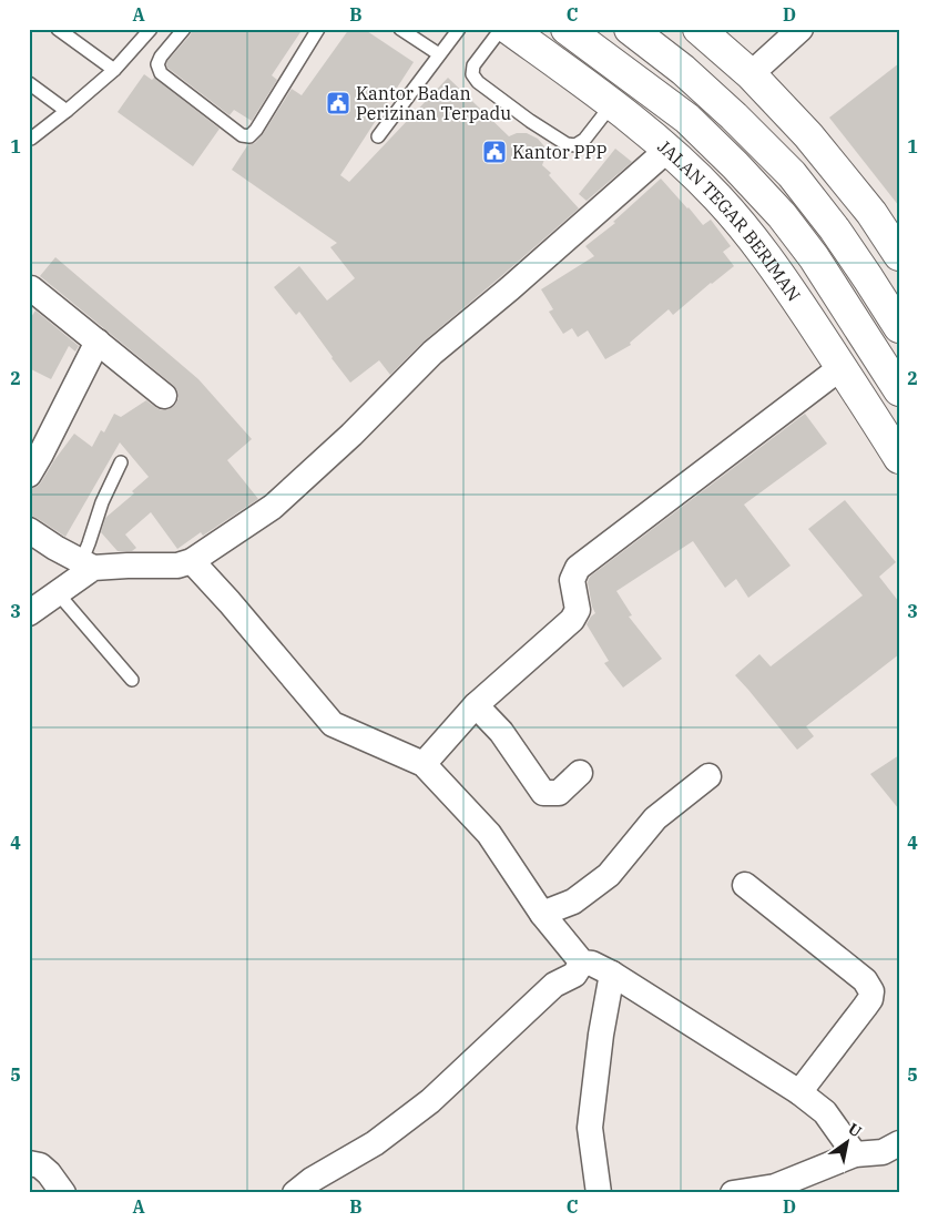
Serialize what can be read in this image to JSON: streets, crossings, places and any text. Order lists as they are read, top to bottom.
{
  "streets": {
    "main road": ["JALAN TEGAR BERIMAN"]
  },
  "places": {
    "public building": ["Kantor Badan Perizinan Terpadu", "Kantor PPP"]
  },
  "north": "top right",
  "grid": {
    "columns": [
      "A",
      "B",
      "C",
      "D"
    ],
    "rows": [
      "1",
      "2",
      "3",
      "4",
      "5"
    ]
  }
}
